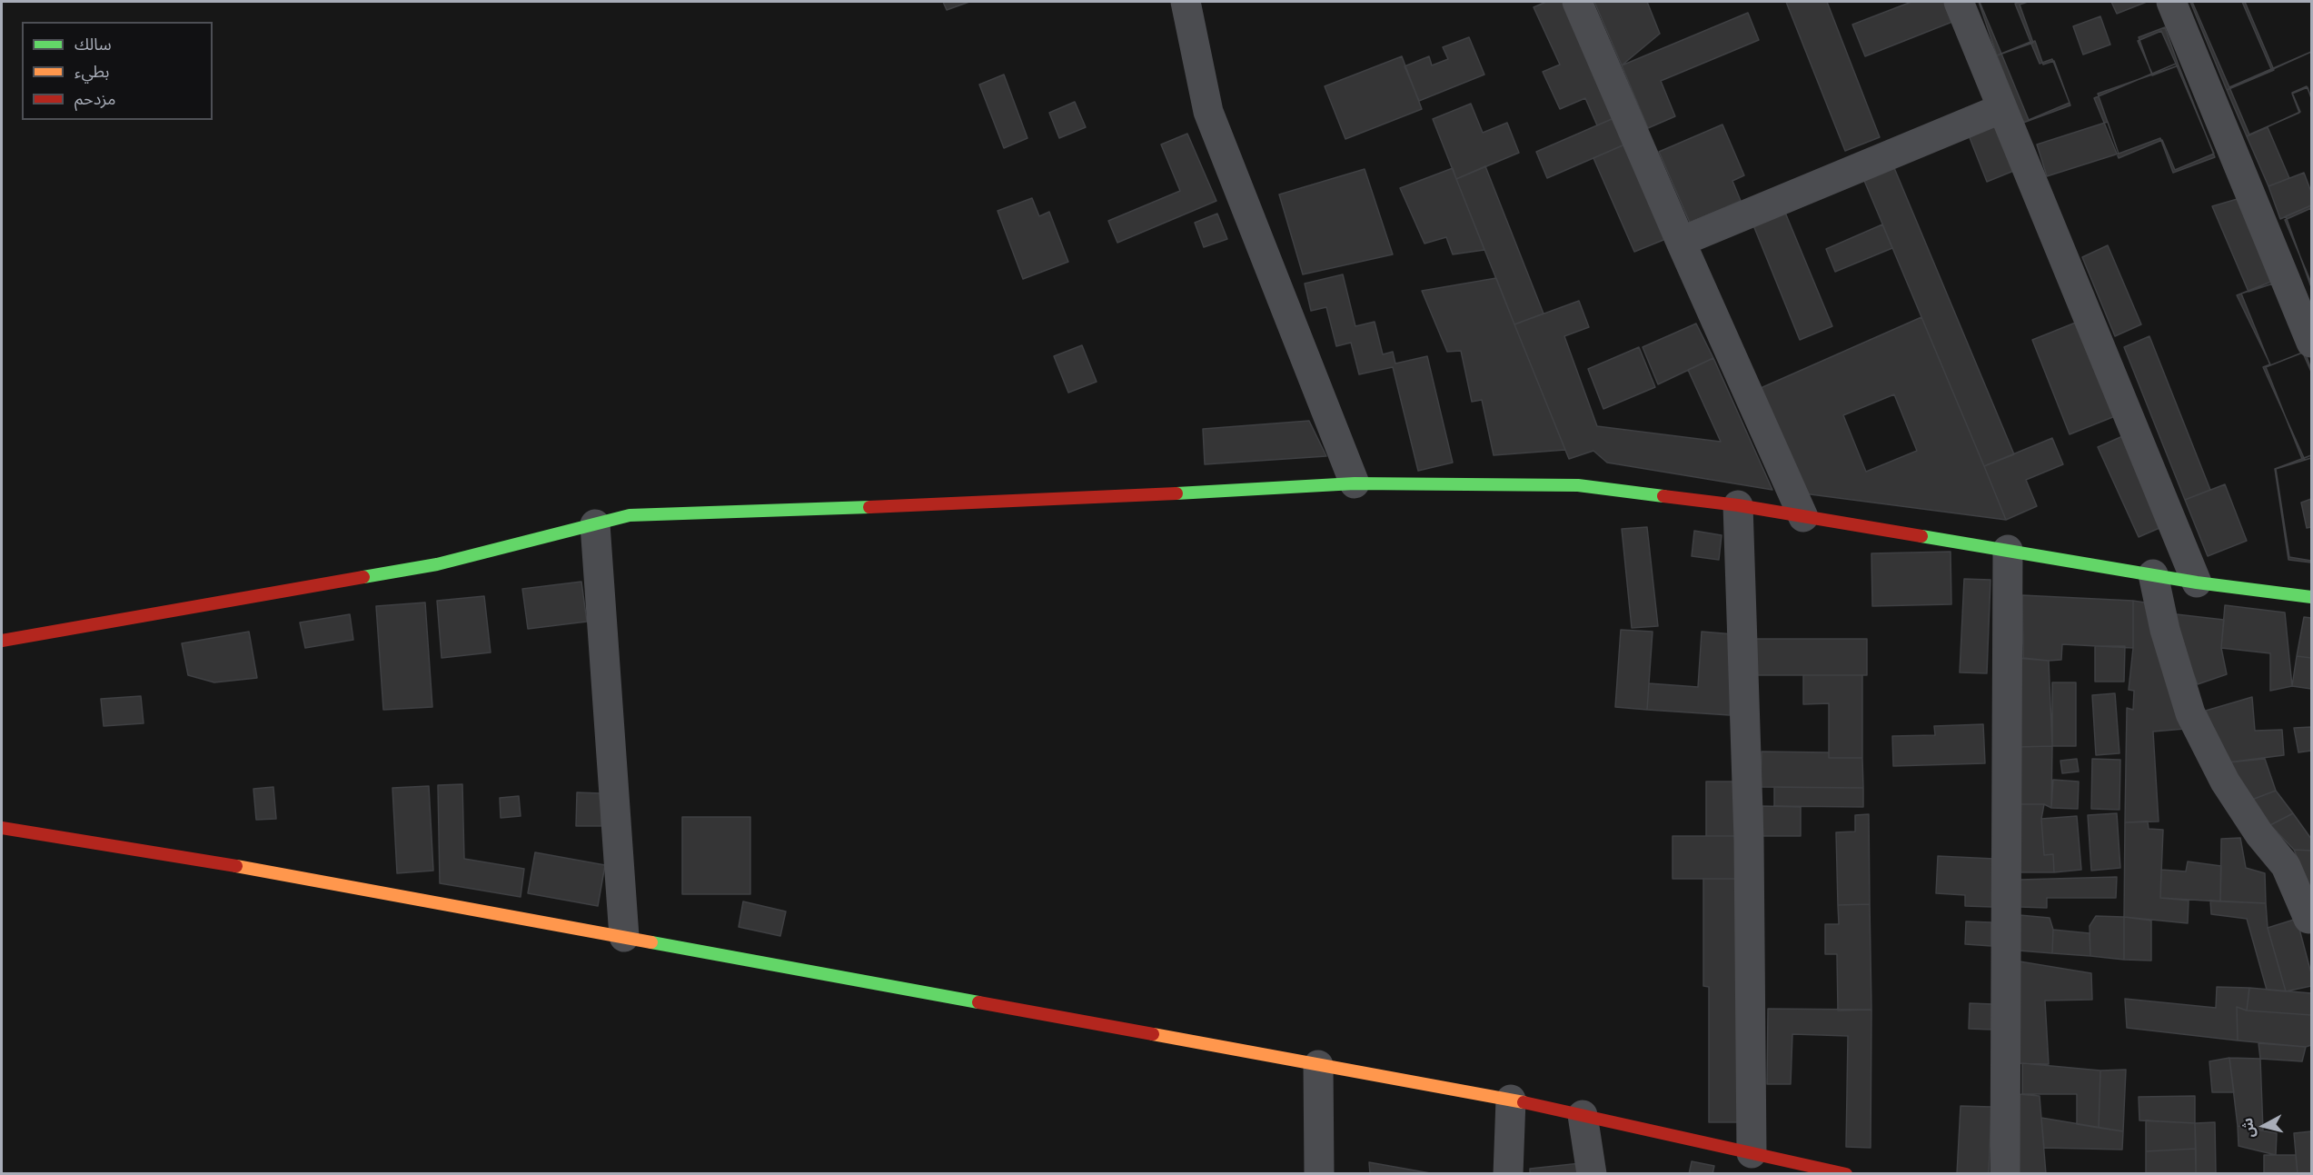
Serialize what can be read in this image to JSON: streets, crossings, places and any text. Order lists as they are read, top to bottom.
{
  "legend": ["سالك", "بطيء", "مزدحم"],
  "north": "left"
}
